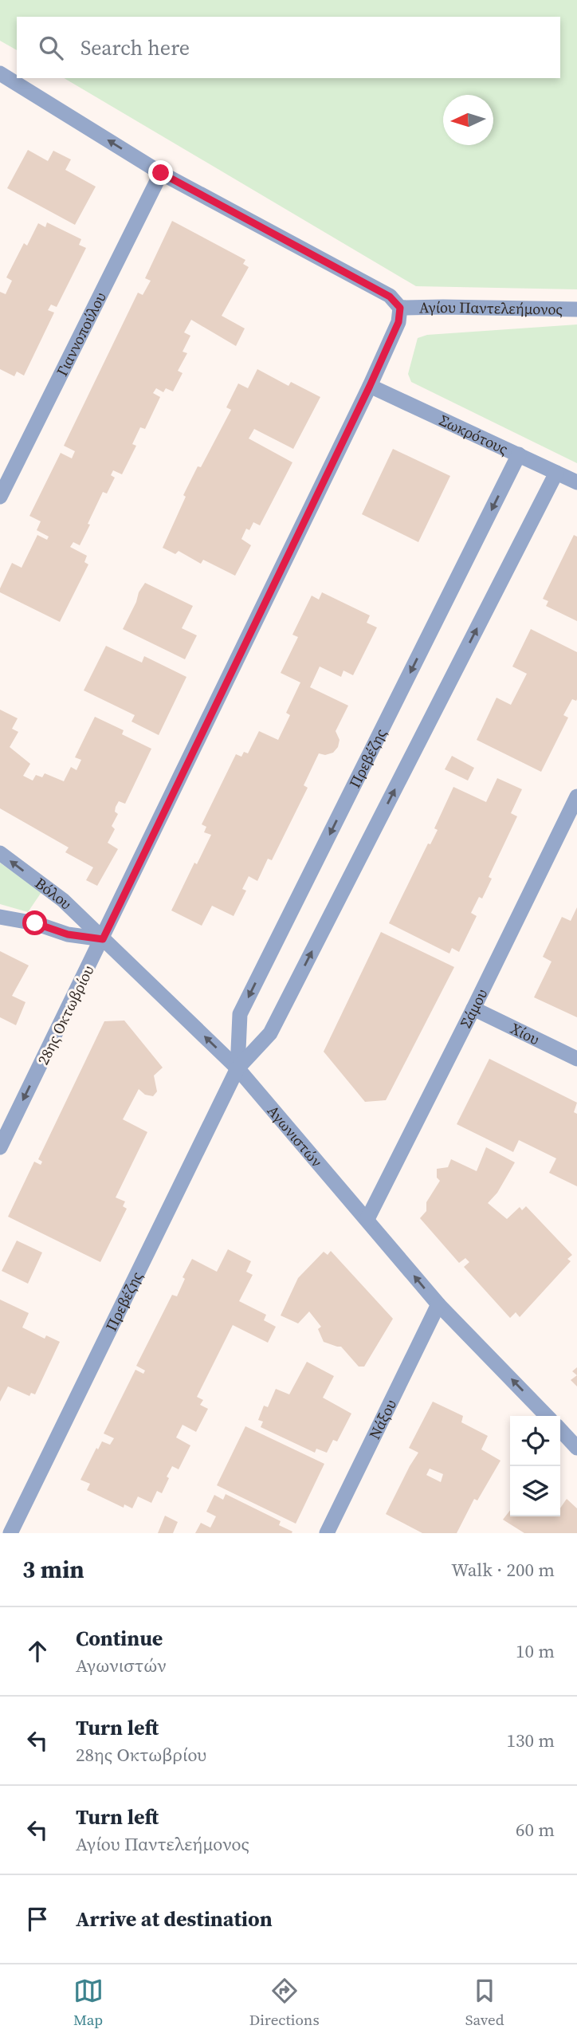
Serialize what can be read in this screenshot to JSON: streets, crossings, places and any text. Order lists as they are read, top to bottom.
{
  "streets": {
    "street": [
      "Αγίου Παντελεήμονος",
      "Γιαννοπούλου",
      "Σωκρότους",
      "Πρεβέζης",
      "Βόλου",
      "Σάμου",
      "28ης Οκτωβρίου",
      "Χίου",
      "Αγωνιστών",
      "Νάξου"
    ]
  },
  "crossings": [
    ["Αγίου Παντελεήμονος", "Γιαννοπούλου"],
    ["Αγίου Παντελεήμονος", "28ης Οκτωβρίου"],
    ["Σωκρότους", "Πρεβέζης"],
    ["Σωκρότους", "28ης Οκτωβρίου"],
    ["Πρεβέζης", "Αγωνιστών"],
    ["Βόλου", "28ης Οκτωβρίου"],
    ["Βόλου", "Αγωνιστών"],
    ["Σάμου", "Χίου"],
    ["Σάμου", "Αγωνιστών"],
    ["28ης Οκτωβρίου", "Αγωνιστών"],
    ["Αγωνιστών", "Νάξου"]
  ],
  "one_way": ["Βόλου", "Αγωνιστών"],
  "north": "left",
  "page": {
    "search": "Search here",
    "heading": ["3 min", "Walk · 200 m"],
    "list": [
      ["Continue", "Αγωνιστών", "10 m"],
      ["Turn left", "28ης Οκτωβρίου", "130 m"],
      ["Turn left", "Αγίου Παντελεήμονος", "60 m"],
      "Arrive at destination"
    ],
    "nav": ["Map", "Directions", "Saved"]
  }
}
